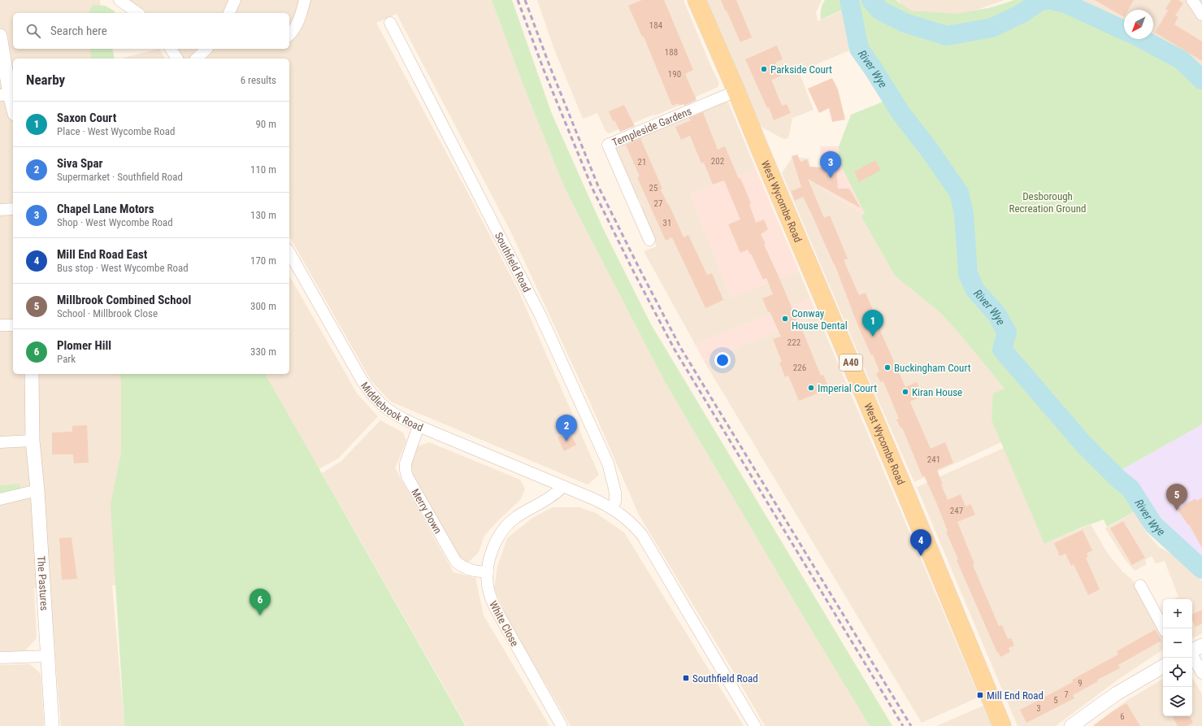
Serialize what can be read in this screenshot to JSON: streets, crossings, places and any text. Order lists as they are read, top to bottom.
{
  "streets": {
    "main road": ["West Wycombe Road", "A40"],
    "street": [
      "Templeside Gardens",
      "Southfield Road",
      "Middlebrook Road",
      "Merry Down",
      "The Pastures",
      "White Close"
    ]
  },
  "crossings": [
    ["Templeside Gardens", "West Wycombe Road"],
    ["Middlebrook Road", "Merry Down"],
    ["Middlebrook Road", "White Close"],
    ["Merry Down", "White Close"]
  ],
  "water": ["River Wye"],
  "parks": ["Desborough Recreation Ground"],
  "places": {
    "other": [
      "Parkside Court",
      "Conway House Dental",
      "Buckingham Court",
      "Imperial Court",
      "Kiran House"
    ],
    "transit": ["Southfield Road", "Mill End Road"]
  },
  "house_numbers": [
    "184",
    "188",
    "190",
    "202",
    "21",
    "25",
    "27",
    "31",
    "222",
    "226",
    "241",
    "247",
    "9",
    "7",
    "5",
    "3",
    "6"
  ],
  "north": "bottom left",
  "page": {
    "search": "Search here",
    "heading": ["Nearby", "6 results"],
    "list": [
      {
        "mark": "1",
        "name": "Saxon Court",
        "note": "Place · West Wycombe Road",
        "value": "90 m"
      },
      {
        "mark": "2",
        "name": "Siva Spar",
        "note": "Supermarket · Southfield Road",
        "value": "110 m"
      },
      {
        "mark": "3",
        "name": "Chapel Lane Motors",
        "note": "Shop · West Wycombe Road",
        "value": "130 m"
      },
      {
        "mark": "4",
        "name": "Mill End Road East",
        "note": "Bus stop · West Wycombe Road",
        "value": "170 m"
      },
      {
        "mark": "5",
        "name": "Millbrook Combined School",
        "note": "School · Millbrook Close",
        "value": "300 m"
      },
      {
        "mark": "6",
        "name": "Plomer Hill",
        "note": "Park",
        "value": "330 m"
      }
    ],
    "pins": [
      "3",
      "1",
      "2",
      "5",
      "4",
      "6"
    ],
    "map_buttons": ["+", "−"]
  }
}
